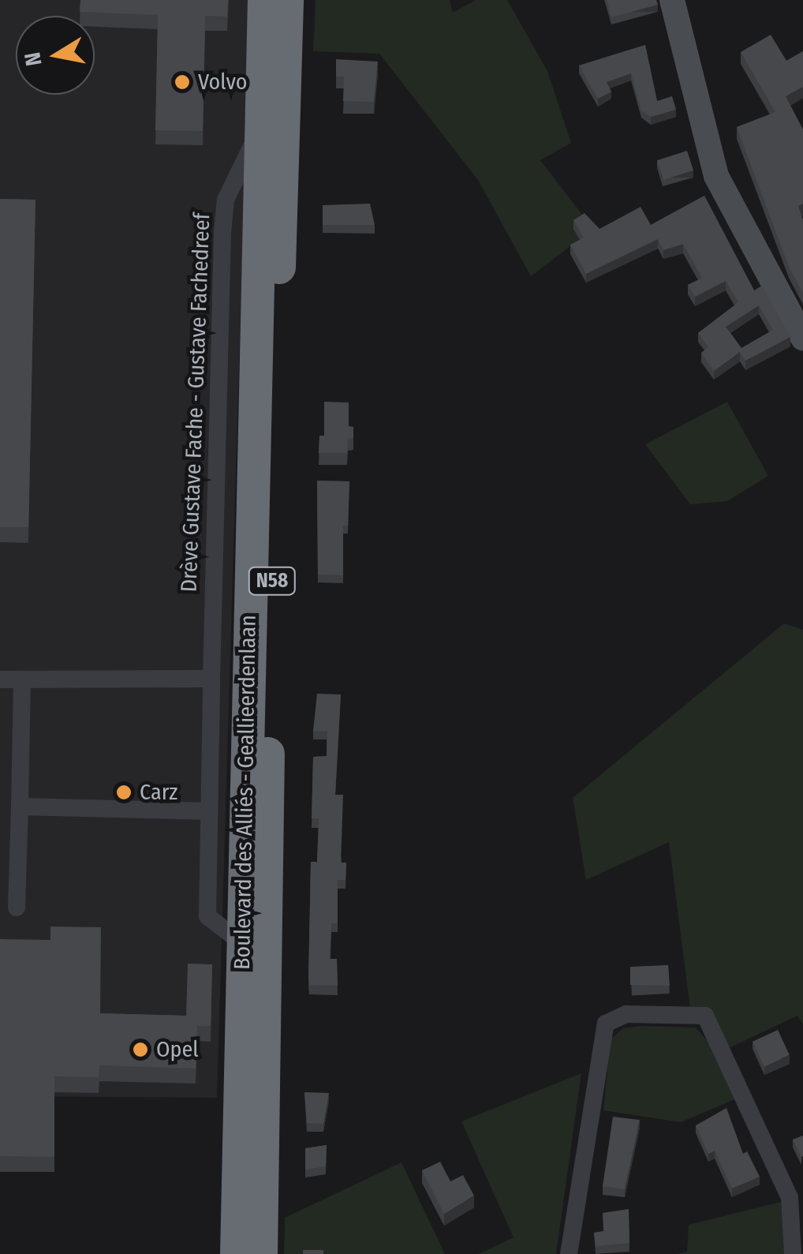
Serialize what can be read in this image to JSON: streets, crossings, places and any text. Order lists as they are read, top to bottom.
{
  "streets": {
    "highway": ["N58", "Boulevard des Alliés - Geallieerdenlaan"],
    "street": ["Drève Gustave Fache - Gustave Fachedreef"]
  },
  "crossings": [
    ["Drève Gustave Fache - Gustave Fachedreef", "Boulevard des Alliés - Geallieerdenlaan"]
  ],
  "places": ["Volvo", "Carz", "Opel"],
  "north": "left"
}
